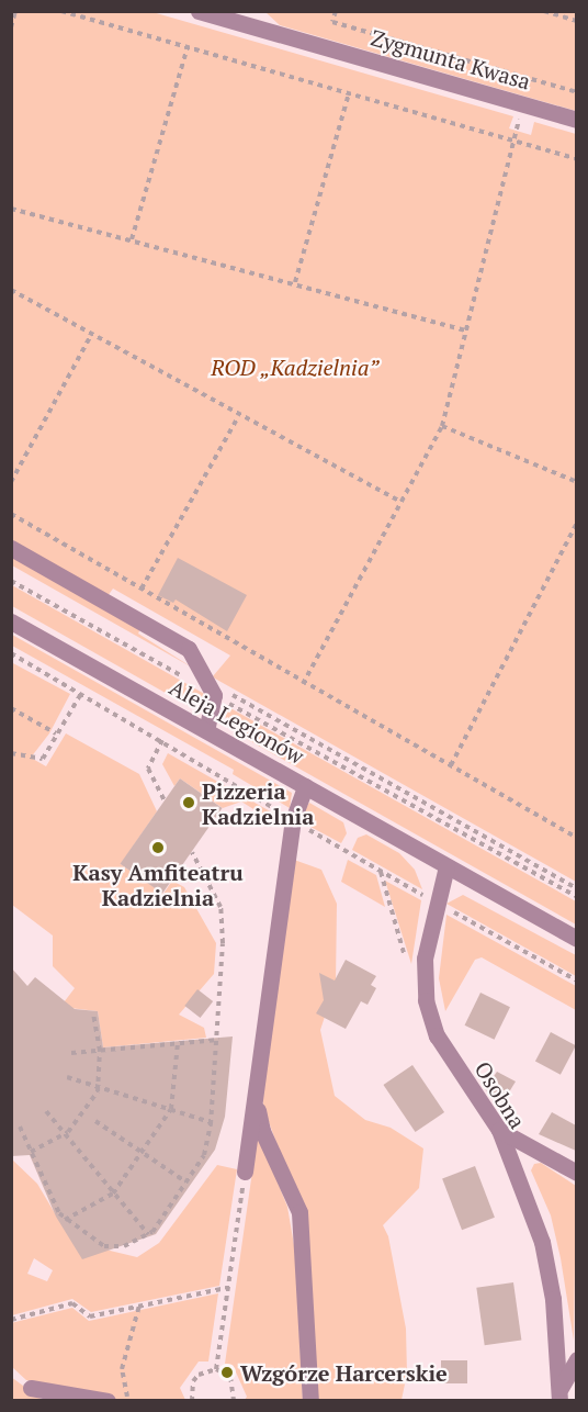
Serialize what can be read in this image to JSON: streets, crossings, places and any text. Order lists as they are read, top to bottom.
{
  "streets": {
    "street": ["Zygmunta Kwasa", "Aleja Legionów", "Osobna"]
  },
  "crossings": [
    ["Aleja Legionów", "Osobna"]
  ],
  "parks": ["ROD „Kadzielnia”"],
  "places": ["Pizzeria Kadzielnia", "Kasy Amfiteatru Kadzielnia", "Wzgórze Harcerskie"]
}
